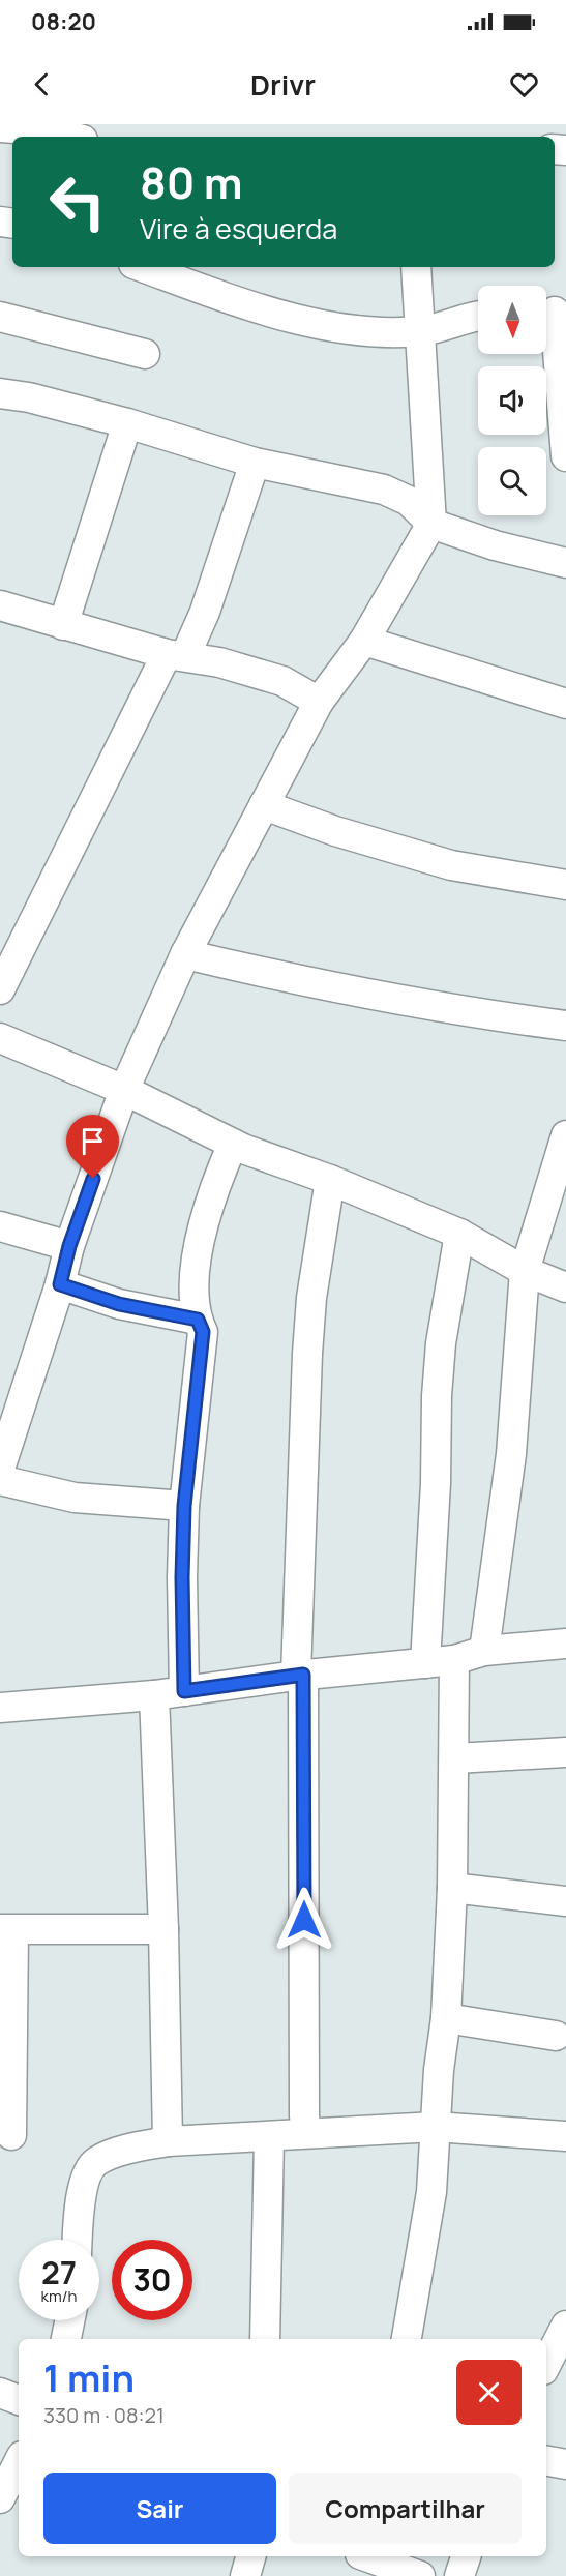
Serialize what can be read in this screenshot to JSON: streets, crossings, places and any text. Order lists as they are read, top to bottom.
{
  "north": "bottom",
  "page": {
    "status": "08:20",
    "header": "Drivr",
    "turn": ["80 m", "Vire à esquerda"],
    "speed": "27 km/h",
    "limit": "30",
    "heading": ["1 min", "330 m · 08:21"],
    "buttons": ["Sair", "Compartilhar"]
  }
}
